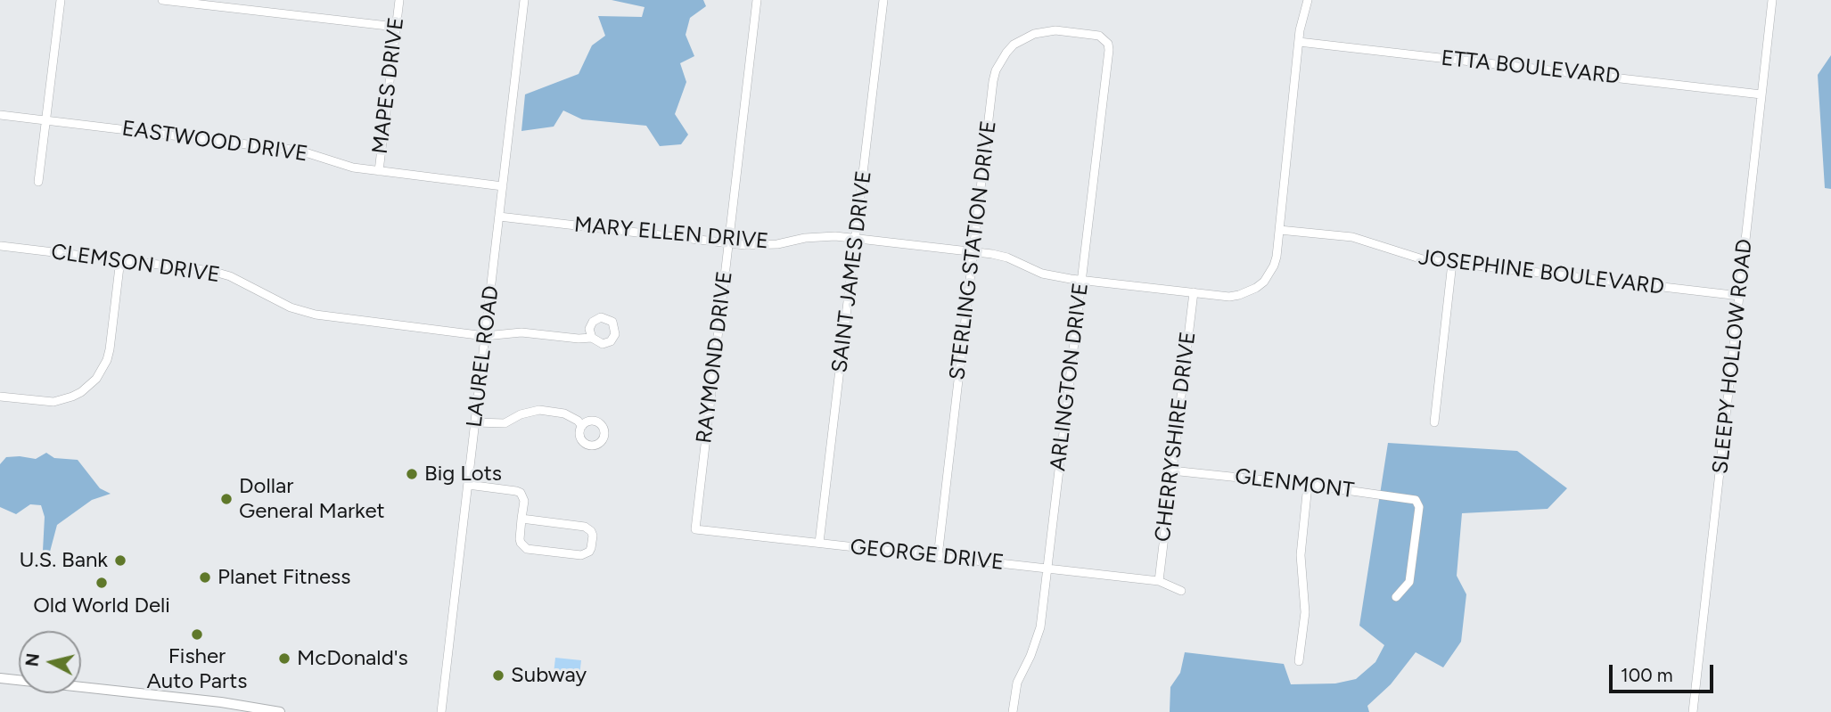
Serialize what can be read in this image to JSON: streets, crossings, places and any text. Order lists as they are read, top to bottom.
{
  "streets": {
    "street": [
      "ETTA BOULEVARD",
      "MAPES DRIVE",
      "EASTWOOD DRIVE",
      "MARY ELLEN DRIVE",
      "STERLING STATION DRIVE",
      "CLEMSON DRIVE",
      "SAINT JAMES DRIVE",
      "JOSEPHINE BOULEVARD",
      "LAUREL ROAD",
      "SLEEPY HOLLOW ROAD",
      "RAYMOND DRIVE",
      "ARLINGTON DRIVE",
      "CHERRYSHIRE DRIVE",
      "GLENMONT",
      "GEORGE DRIVE"
    ]
  },
  "crossings": [
    ["ETTA BOULEVARD", "SLEEPY HOLLOW ROAD"],
    ["MAPES DRIVE", "EASTWOOD DRIVE"],
    ["EASTWOOD DRIVE", "LAUREL ROAD"],
    ["MARY ELLEN DRIVE", "STERLING STATION DRIVE"],
    ["MARY ELLEN DRIVE", "SAINT JAMES DRIVE"],
    ["MARY ELLEN DRIVE", "JOSEPHINE BOULEVARD"],
    ["MARY ELLEN DRIVE", "LAUREL ROAD"],
    ["MARY ELLEN DRIVE", "RAYMOND DRIVE"],
    ["MARY ELLEN DRIVE", "ARLINGTON DRIVE"],
    ["MARY ELLEN DRIVE", "CHERRYSHIRE DRIVE"],
    ["STERLING STATION DRIVE", "ARLINGTON DRIVE"],
    ["STERLING STATION DRIVE", "GEORGE DRIVE"],
    ["CLEMSON DRIVE", "LAUREL ROAD"],
    ["SAINT JAMES DRIVE", "GEORGE DRIVE"],
    ["JOSEPHINE BOULEVARD", "SLEEPY HOLLOW ROAD"],
    ["RAYMOND DRIVE", "GEORGE DRIVE"],
    ["ARLINGTON DRIVE", "GEORGE DRIVE"],
    ["CHERRYSHIRE DRIVE", "GLENMONT"],
    ["CHERRYSHIRE DRIVE", "GEORGE DRIVE"]
  ],
  "places": [
    "Big Lots",
    "Dollar General Market",
    "U.S. Bank",
    "Planet Fitness",
    "Old World Deli",
    "Fisher Auto Parts",
    "McDonald's",
    "Subway"
  ],
  "scale_bar": "100 m",
  "north": "left"
}
